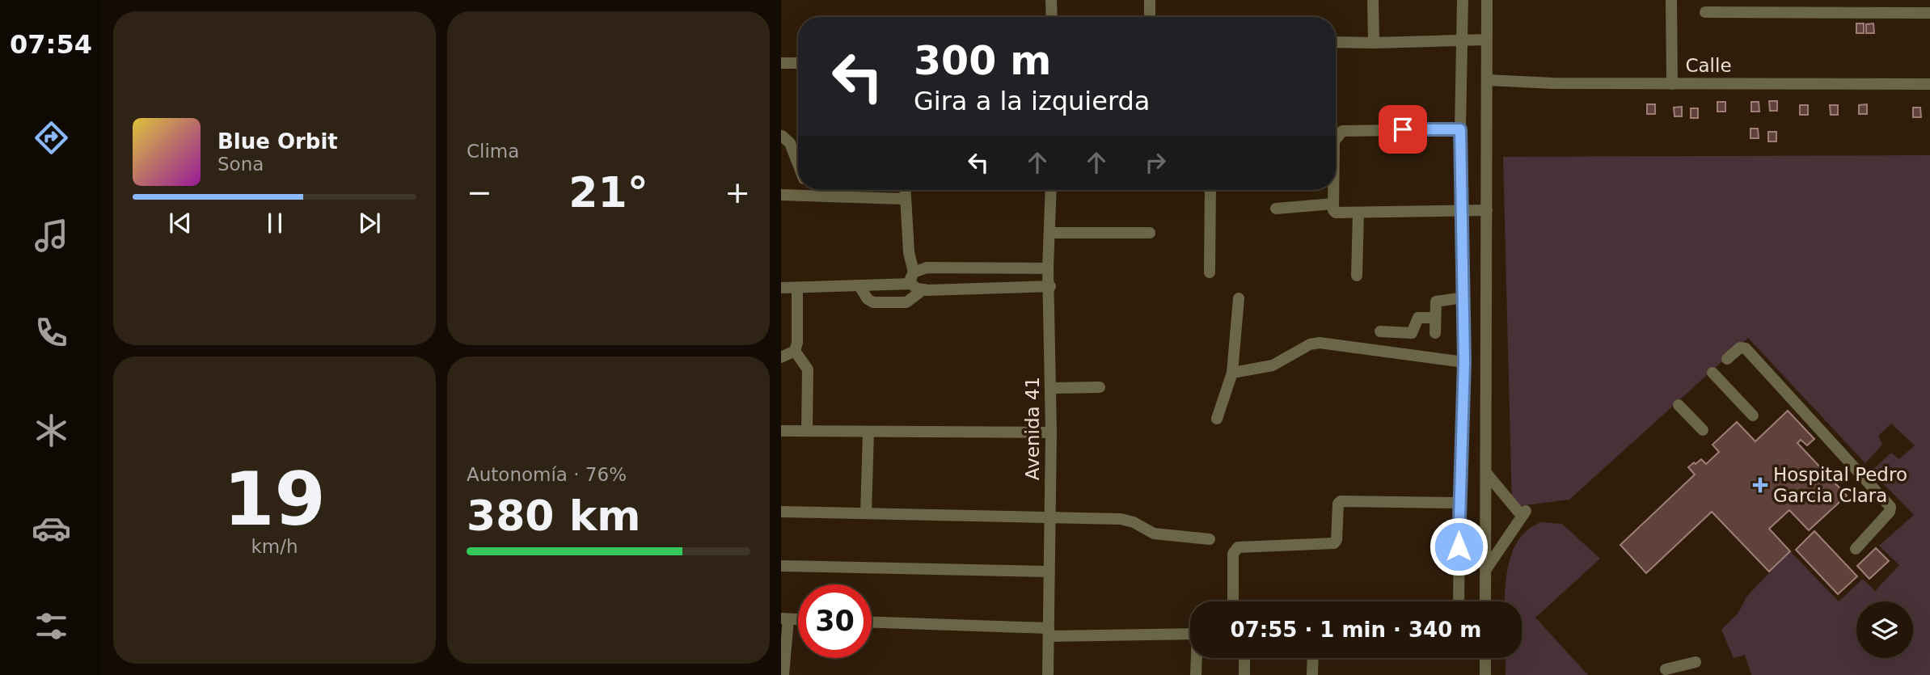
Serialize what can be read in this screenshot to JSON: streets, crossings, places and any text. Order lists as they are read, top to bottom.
{
  "streets": {
    "street": ["Calle", "Avenida 41"]
  },
  "places": {
    "health": ["Hospital Pedro Garcia Clara"]
  },
  "page": {
    "tabs": "07:54",
    "tile": [
      "Clima",
      ["19", "km/h"],
      ["Autonomía · 76%", "380 km"]
    ],
    "turn": ["300 m", "Gira a la izquierda"],
    "song": ["Blue Orbit", "Sona"],
    "heat": ["−", "21°", "+"],
    "limit": "30",
    "trip": "07:55 · 1 min · 340 m"
  }
}
